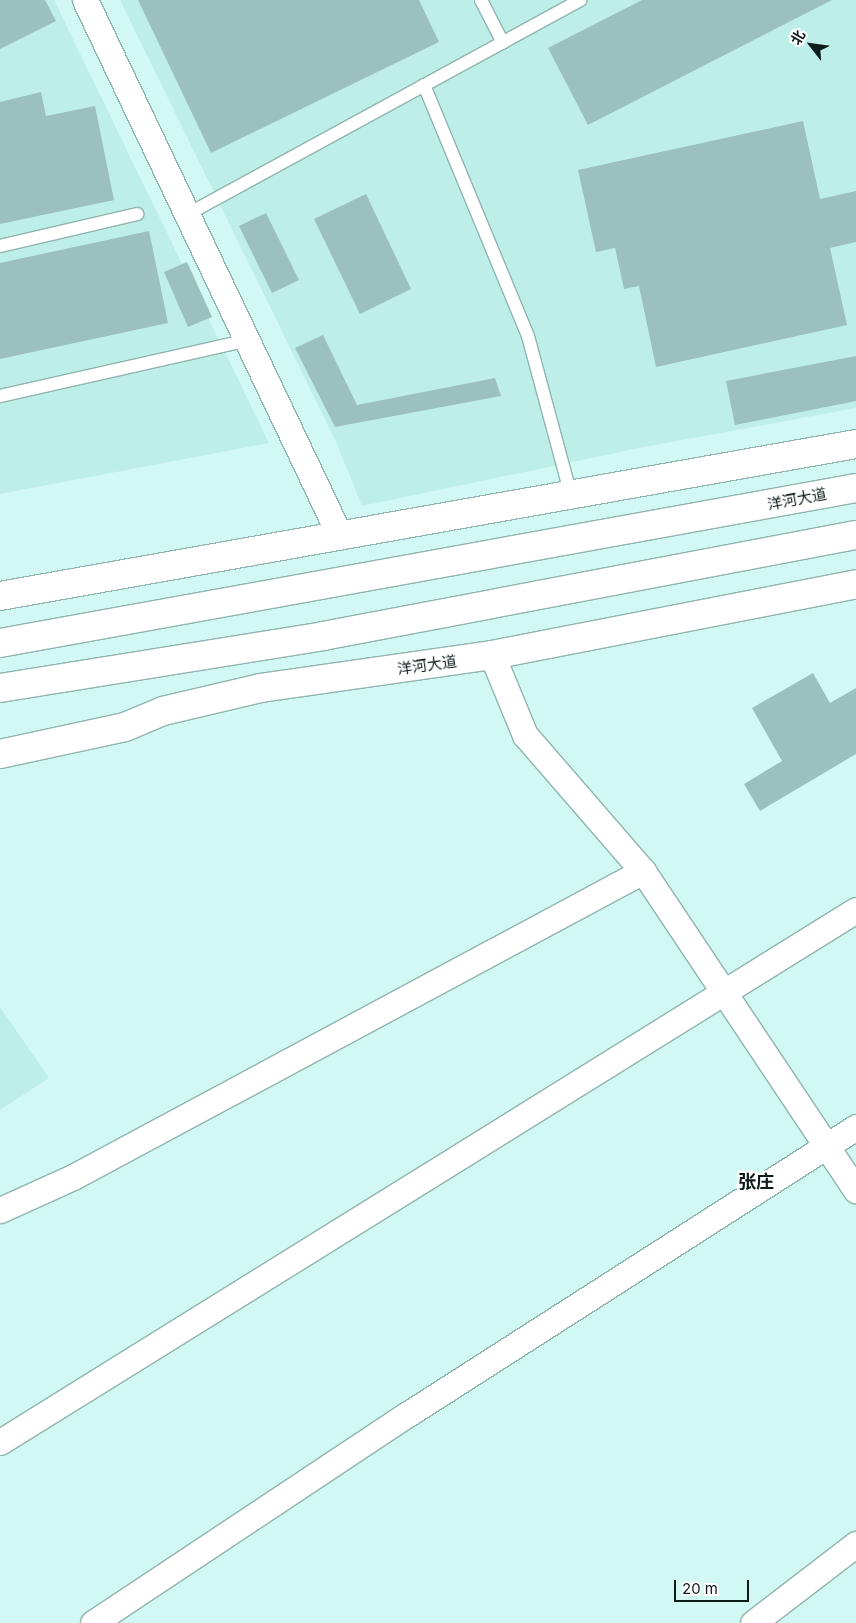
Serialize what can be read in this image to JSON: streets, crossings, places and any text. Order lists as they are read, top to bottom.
{
  "streets": {
    "main road": ["洋河大道"]
  },
  "districts": ["张庄"],
  "scale_bar": "20 m",
  "north": "top left"
}
